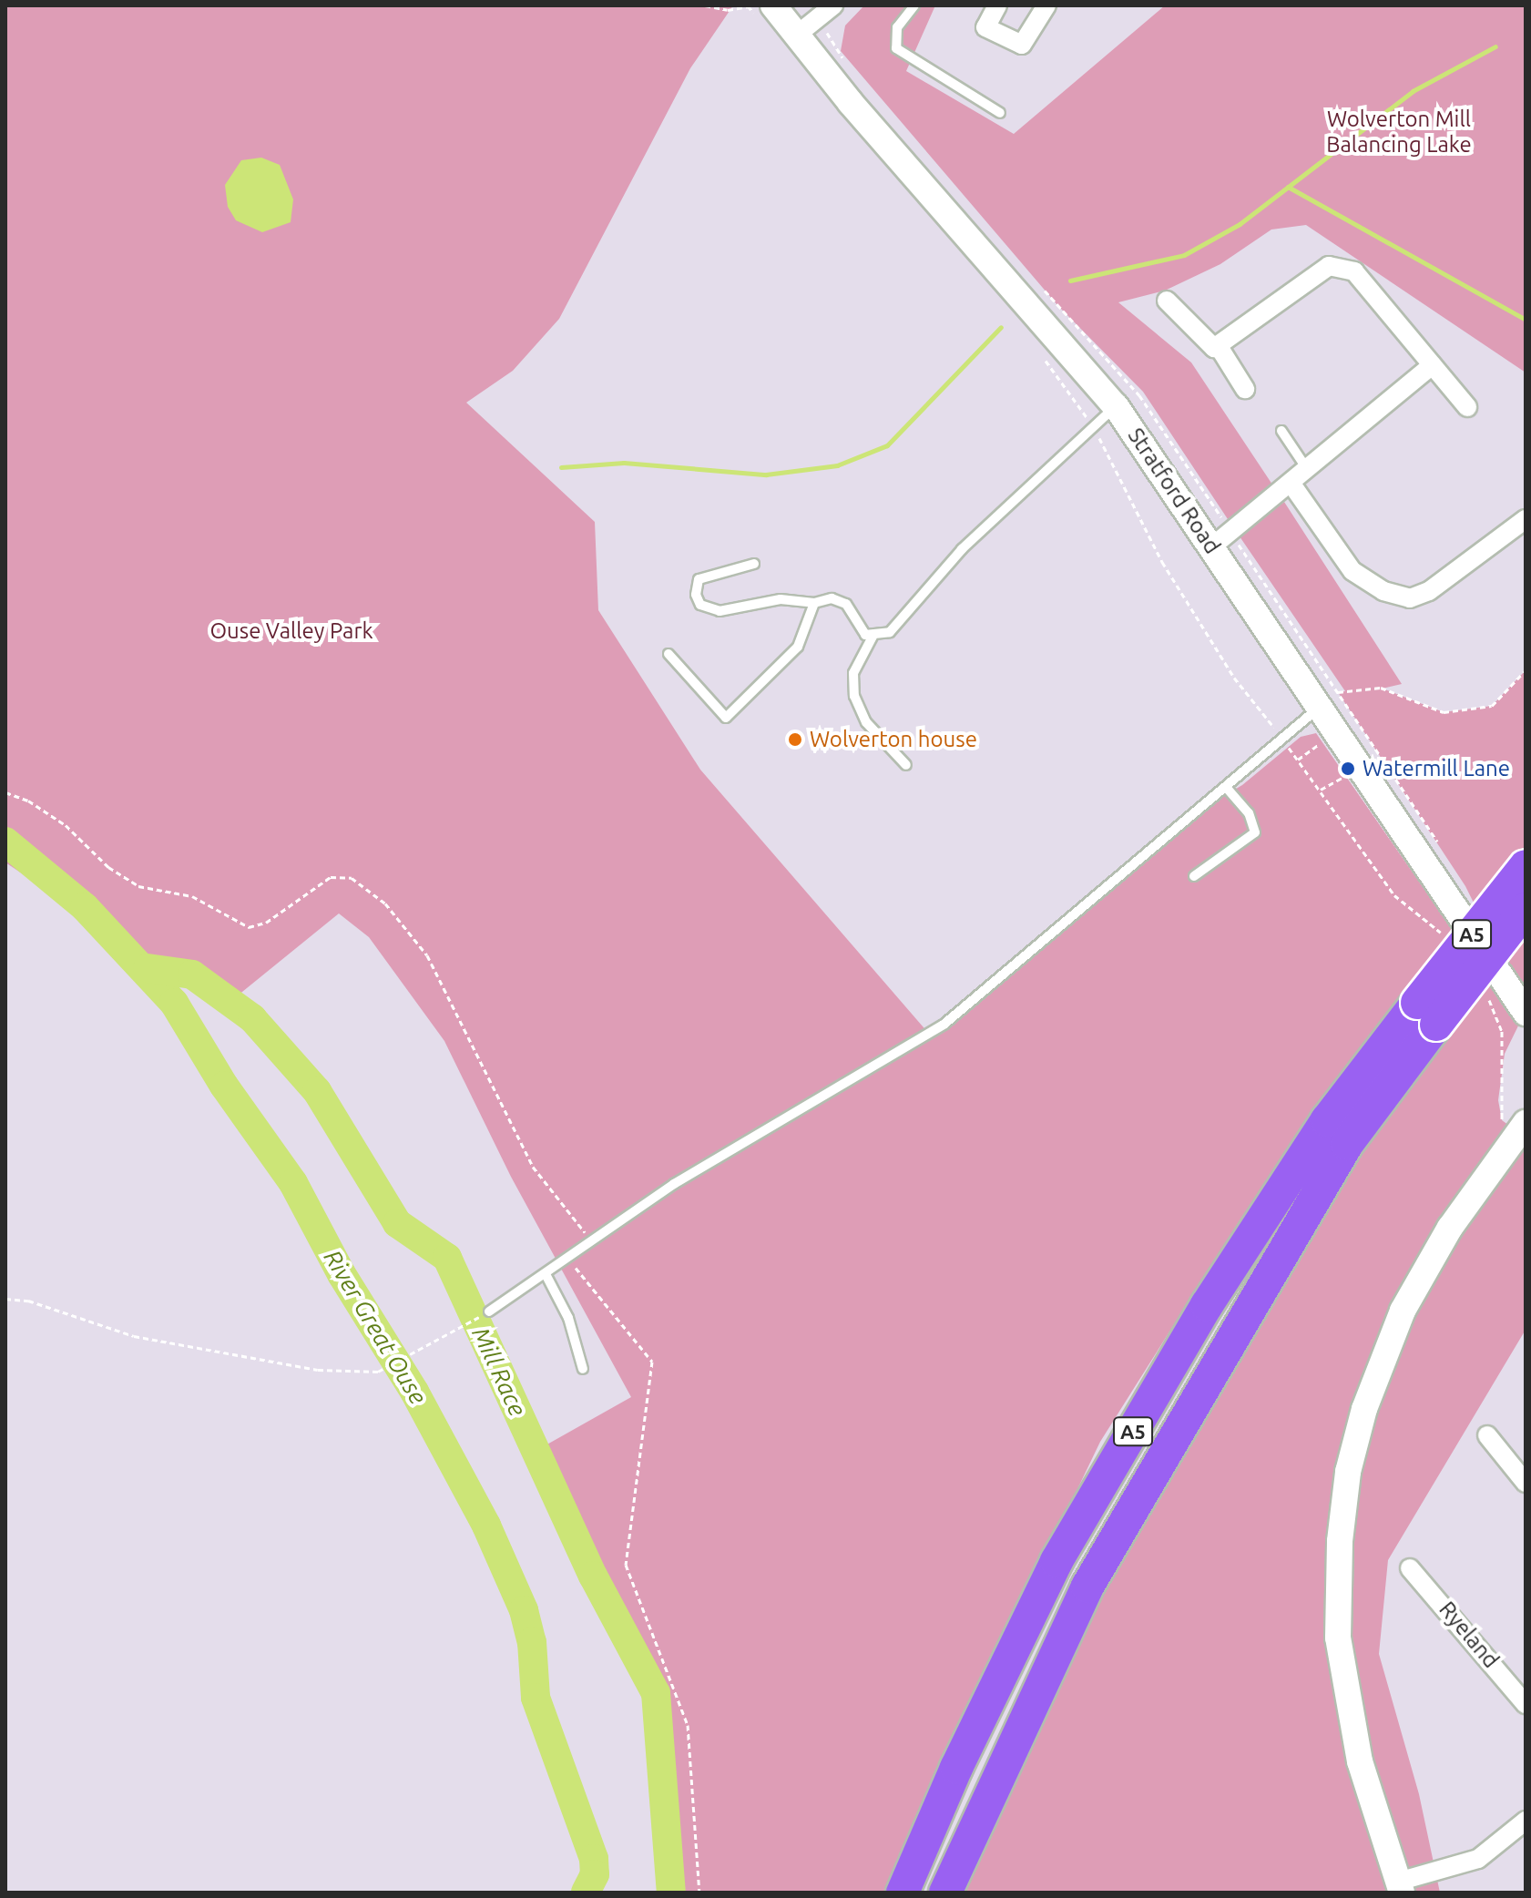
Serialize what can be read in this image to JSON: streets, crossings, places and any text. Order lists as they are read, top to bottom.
{
  "streets": {
    "highway": ["A5"],
    "street": ["Stratford Road", "Ryeland"]
  },
  "water": ["River Great Ouse", "Mill Race"],
  "parks": ["Wolverton Mill Balancing Lake", "Ouse Valley Park"],
  "places": ["Wolverton house", "Watermill Lane"]
}
